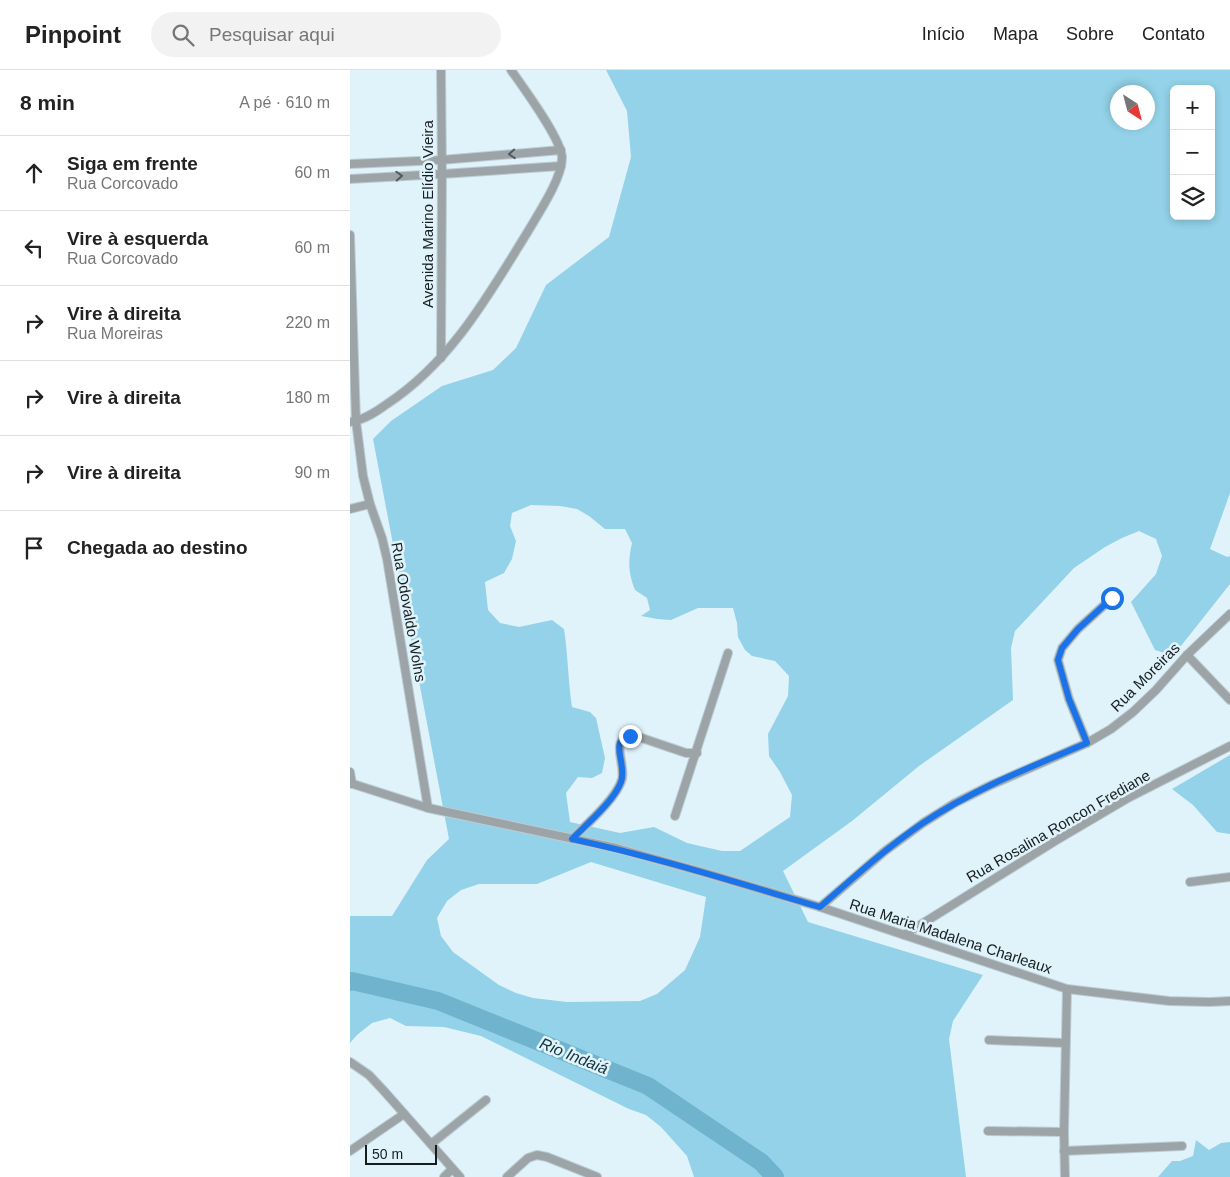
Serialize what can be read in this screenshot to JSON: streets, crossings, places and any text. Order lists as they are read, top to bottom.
{
  "streets": {
    "street": [
      "Avenida Marino Elídio Vieira",
      "Rua Odovaldo Wolns",
      "Rua Moreiras",
      "Rua Rosalina Roncon Frediane",
      "Rua Maria Madalena Charleaux"
    ]
  },
  "crossings": [
    ["Rua Odovaldo Wolns", "Rua Maria Madalena Charleaux"],
    ["Rua Moreiras", "Rua Maria Madalena Charleaux"],
    ["Rua Rosalina Roncon Frediane", "Rua Maria Madalena Charleaux"]
  ],
  "water": ["Rio Indaiá"],
  "scale_bar": "50 m",
  "north": "bottom right",
  "page": {
    "header": "Pinpoint",
    "search": "Pesquisar aqui",
    "nav": [
      "Início",
      "Mapa",
      "Sobre",
      "Contato"
    ],
    "heading": ["8 min", "A pé · 610 m"],
    "map_buttons": ["+", "−"],
    "list": [
      ["Siga em frente", "Rua Corcovado", "60 m"],
      ["Vire à esquerda", "Rua Corcovado", "60 m"],
      ["Vire à direita", "Rua Moreiras", "220 m"],
      ["Vire à direita", "180 m"],
      ["Vire à direita", "90 m"],
      "Chegada ao destino"
    ],
    "scale": "50 m"
  }
}
